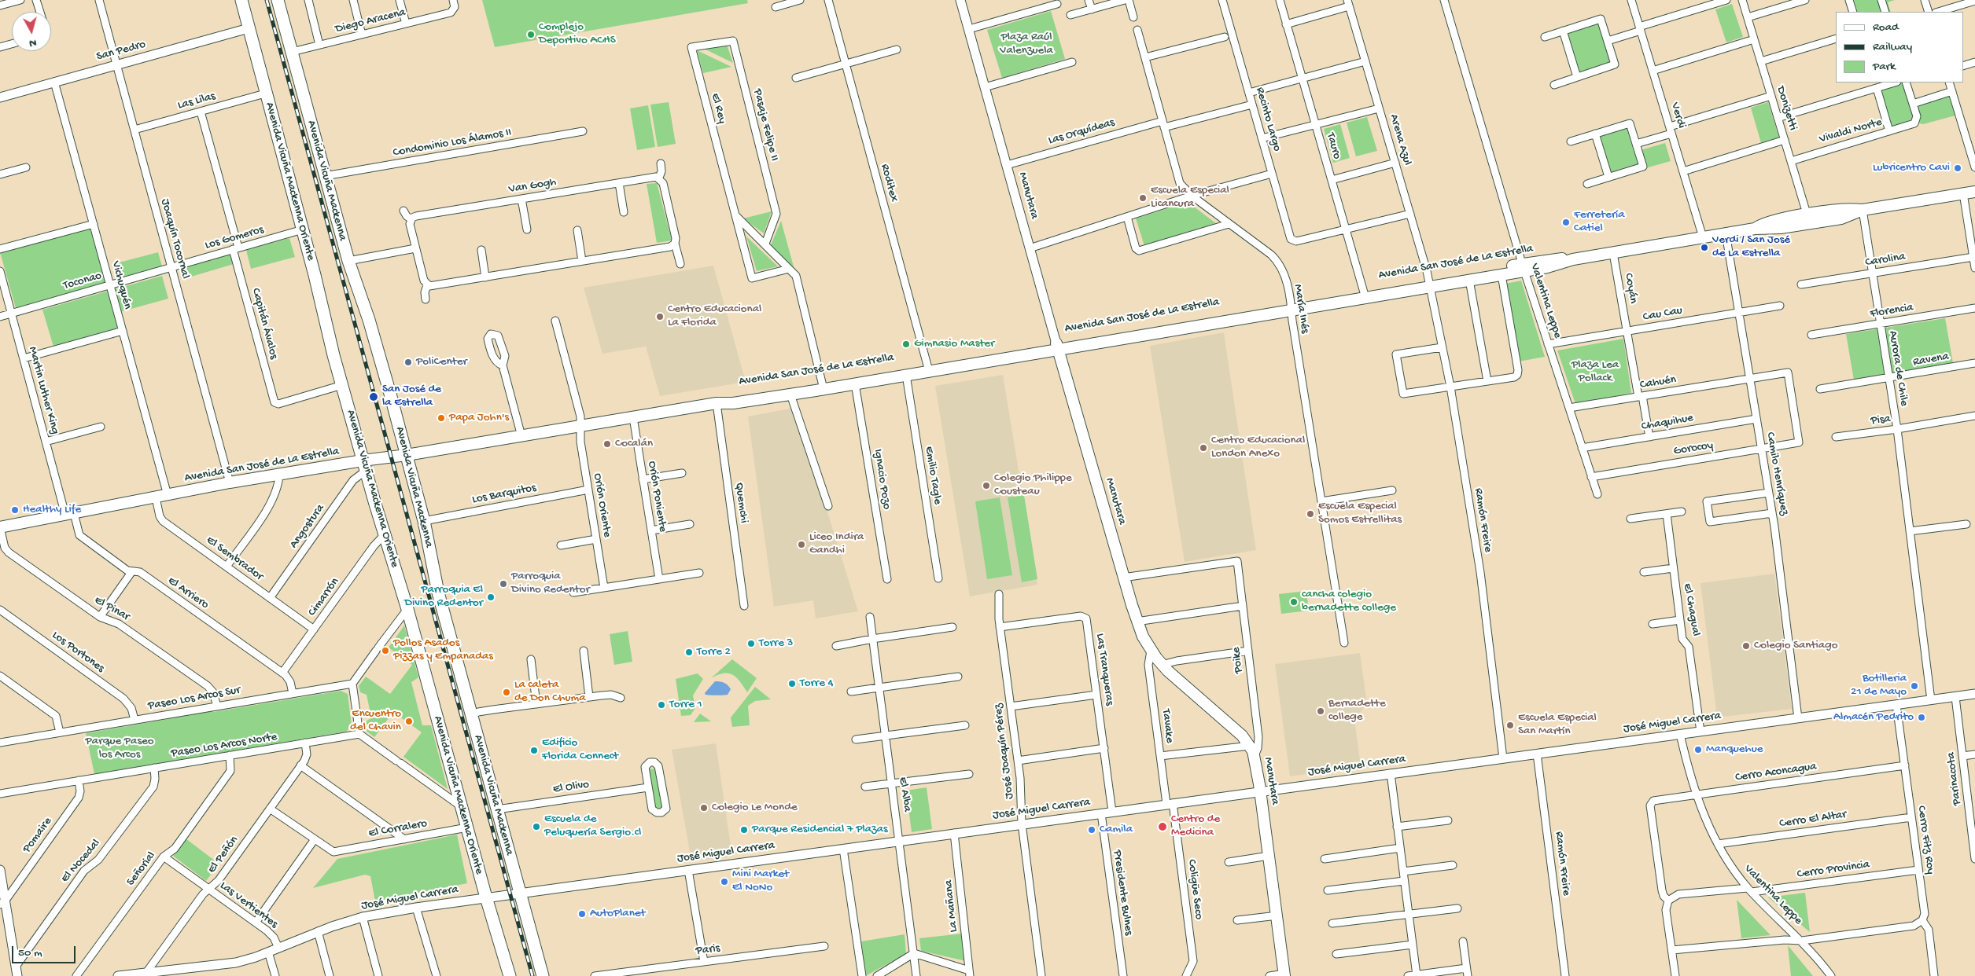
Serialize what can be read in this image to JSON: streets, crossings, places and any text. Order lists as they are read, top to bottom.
{
  "streets": {
    "main road": [
      "Avenida Vicuña Mackenna",
      "Avenida Vicuña Mackenna Oriente",
      "Manutara",
      "Avenida San José de La Estrella"
    ],
    "street": [
      "Diego Aracena",
      "San Pedro",
      "Las Lilas",
      "El Rey",
      "Donizetti",
      "Verdi",
      "Recinto Largo",
      "Pasaje Felipe II",
      "Vivaldi Norte",
      "Las Orquídeas",
      "Arena Azul",
      "Condominio Los Álamos II",
      "Tauro",
      "Roditex",
      "Van Gogh",
      "Los Gomeros",
      "Joaquín Tocornal",
      "Carolina",
      "Toconao",
      "Vichuquén",
      "Coyán",
      "Valentina Leppe",
      "María Inés",
      "Florencia",
      "Cau Cau",
      "Capitán Ávalos",
      "Ravena",
      "Aurora de Chile",
      "Cahuén",
      "Martin Luther King",
      "Pisa",
      "Chaquihue",
      "Gorocoy",
      "Camilo Henríquez",
      "Emilio Tagle",
      "Ignacio Pozo",
      "Los Barquitos",
      "Orión Poniente",
      "Quemchi",
      "Orión Oriente",
      "Ramón Freire",
      "Angostura",
      "El Sembrador",
      "El Arriero",
      "Cimarrón",
      "El Pinar",
      "El Chagual",
      "Los Portones",
      "Poike",
      "Las Tranqueras",
      "Paseo Los Arcos Sur",
      "José Miguel Carrera",
      "Tavake",
      "Paseo Los Arcos Norte",
      "José Joaquín Pérez",
      "Cerro Aconcagua",
      "Parinacota",
      "El Olivo",
      "El Alba",
      "Cerro El Altar",
      "El Corralero",
      "Pomaire",
      "Cerro Fitz Roy",
      "El Peñón",
      "El Nocedal",
      "Señorial",
      "Cerro Provincia",
      "Coligüe Seco",
      "Presidente Bulnes",
      "Las Vertientes",
      "La Mañana",
      "Paris"
    ]
  },
  "crossings": [
    ["Diego Aracena", "Avenida Vicuña Mackenna"],
    ["San Pedro", "Avenida Vicuña Mackenna Oriente"],
    ["San Pedro", "Joaquín Tocornal"],
    ["San Pedro", "Vichuquén"],
    ["Las Lilas", "Avenida Vicuña Mackenna Oriente"],
    ["Las Lilas", "Joaquín Tocornal"],
    ["Las Lilas", "Capitán Ávalos"],
    ["El Rey", "Pasaje Felipe II"],
    ["Donizetti", "Vivaldi Norte"],
    ["Donizetti", "Avenida San José de La Estrella"],
    ["Verdi", "Avenida San José de La Estrella"],
    ["Recinto Largo", "Las Orquídeas"],
    ["Recinto Largo", "Tauro"],
    ["Las Orquídeas", "Manutara"],
    ["Las Orquídeas", "María Inés"],
    ["Arena Azul", "Avenida San José de La Estrella"],
    ["Arena Azul", "Ramón Freire"],
    ["Condominio Los Álamos II", "Avenida Vicuña Mackenna"],
    ["Tauro", "Avenida San José de La Estrella"],
    ["Avenida Vicuña Mackenna", "Avenida San José de La Estrella"],
    ["Avenida Vicuña Mackenna", "Los Barquitos"],
    ["Avenida Vicuña Mackenna", "José Miguel Carrera"],
    ["Avenida Vicuña Mackenna", "El Olivo"],
    ["Avenida Vicuña Mackenna Oriente", "Los Gomeros"],
    ["Avenida Vicuña Mackenna Oriente", "Avenida San José de La Estrella"],
    ["Avenida Vicuña Mackenna Oriente", "Capitán Ávalos"],
    ["Avenida Vicuña Mackenna Oriente", "Angostura"],
    ["Avenida Vicuña Mackenna Oriente", "Cimarrón"],
    ["Avenida Vicuña Mackenna Oriente", "José Miguel Carrera"],
    ["Avenida Vicuña Mackenna Oriente", "El Corralero"],
    ["Roditex", "Avenida San José de La Estrella"],
    ["Manutara", "Avenida San José de La Estrella"],
    ["Manutara", "Poike"],
    ["Manutara", "José Miguel Carrera"],
    ["Manutara", "Tavake"],
    ["Los Gomeros", "Joaquín Tocornal"],
    ["Los Gomeros", "Toconao"],
    ["Los Gomeros", "Capitán Ávalos"],
    ["Joaquín Tocornal", "Avenida San José de La Estrella"],
    ["Joaquín Tocornal", "Toconao"],
    ["Carolina", "Aurora de Chile"],
    ["Avenida San José de La Estrella", "Vichuquén"],
    ["Avenida San José de La Estrella", "Coyán"],
    ["Avenida San José de La Estrella", "Valentina Leppe"],
    ["Avenida San José de La Estrella", "María Inés"],
    ["Avenida San José de La Estrella", "Aurora de Chile"],
    ["Avenida San José de La Estrella", "Martin Luther King"],
    ["Avenida San José de La Estrella", "Camilo Henríquez"],
    ["Avenida San José de La Estrella", "Emilio Tagle"],
    ["Avenida San José de La Estrella", "Ignacio Pozo"],
    ["Avenida San José de La Estrella", "Orión Poniente"],
    ["Avenida San José de La Estrella", "Quemchi"],
    ["Avenida San José de La Estrella", "Orión Oriente"],
    ["Avenida San José de La Estrella", "Ramón Freire"],
    ["Avenida San José de La Estrella", "Angostura"],
    ["Avenida San José de La Estrella", "El Sembrador"],
    ["Avenida San José de La Estrella", "El Arriero"],
    ["Avenida San José de La Estrella", "El Pinar"],
    ["Toconao", "Vichuquén"],
    ["Toconao", "Martin Luther King"],
    ["Coyán", "Cau Cau"],
    ["Coyán", "Cahuén"],
    ["Coyán", "Chaquihue"],
    ["Valentina Leppe", "Cau Cau"],
    ["Valentina Leppe", "Cahuén"],
    ["Valentina Leppe", "Chaquihue"],
    ["Valentina Leppe", "Gorocoy"],
    ["Valentina Leppe", "José Miguel Carrera"],
    ["Valentina Leppe", "Cerro Aconcagua"],
    ["Valentina Leppe", "Cerro El Altar"],
    ["Valentina Leppe", "Cerro Provincia"],
    ["Florencia", "Aurora de Chile"],
    ["Cau Cau", "Camilo Henríquez"],
    ["Ravena", "Aurora de Chile"],
    ["Aurora de Chile", "Pisa"],
    ["Aurora de Chile", "José Miguel Carrera"],
    ["Cahuén", "Gorocoy"],
    ["Cahuén", "Camilo Henríquez"],
    ["Martin Luther King", "El Arriero"],
    ["Chaquihue", "Camilo Henríquez"],
    ["Gorocoy", "Camilo Henríquez"],
    ["Camilo Henríquez", "José Miguel Carrera"],
    ["Los Barquitos", "Orión Oriente"],
    ["Ramón Freire", "José Miguel Carrera"],
    ["Angostura", "El Sembrador"],
    ["El Sembrador", "Cimarrón"],
    ["El Arriero", "Cimarrón"],
    ["El Arriero", "Paseo Los Arcos Sur"],
    ["El Pinar", "Paseo Los Arcos Sur"],
    ["El Chagual", "José Miguel Carrera"],
    ["Los Portones", "Paseo Los Arcos Sur"],
    ["Las Tranqueras", "José Miguel Carrera"],
    ["Las Tranqueras", "José Joaquín Pérez"],
    ["José Miguel Carrera", "Tavake"],
    ["José Miguel Carrera", "José Joaquín Pérez"],
    ["José Miguel Carrera", "Parinacota"],
    ["José Miguel Carrera", "El Alba"],
    ["José Miguel Carrera", "Cerro Fitz Roy"],
    ["José Miguel Carrera", "El Peñón"],
    ["José Miguel Carrera", "Coligüe Seco"],
    ["José Miguel Carrera", "Presidente Bulnes"],
    ["José Miguel Carrera", "Las Vertientes"],
    ["José Miguel Carrera", "La Mañana"],
    ["Tavake", "Coligüe Seco"],
    ["Paseo Los Arcos Norte", "Pomaire"],
    ["Paseo Los Arcos Norte", "El Peñón"],
    ["Paseo Los Arcos Norte", "El Nocedal"],
    ["Paseo Los Arcos Norte", "Señorial"],
    ["Cerro Aconcagua", "Cerro Fitz Roy"],
    ["Cerro Aconcagua", "Cerro Provincia"],
    ["Cerro El Altar", "Cerro Fitz Roy"],
    ["Cerro Fitz Roy", "Cerro Provincia"],
    ["El Peñón", "Las Vertientes"],
    ["Señorial", "Las Vertientes"]
  ],
  "parks": ["Plaza Raúl Valenzuela", "Plaza Lea Pollack", "Parque Paseo los Arcos"],
  "places": [
    "Complejo Deportivo ACHS",
    "Lubricentro Cavi",
    "Escuela Especial Licancura",
    "Ferretería Catiel",
    "Verdi / San José de La Estrella",
    "Centro Educacional La Florida",
    "Gimnasio Master",
    "PoliCenter",
    "San José de la Estrella",
    "Papa John's",
    "Cocalán",
    "Centro Educacional London Anexo",
    "Colegio Philippe Cousteau",
    "Healthy Life",
    "Escuela Especial Somos Estrellitas",
    "Liceo Indira Gandhi",
    "Parroquia Divino Redentor",
    "Parroquia El Divino Redentor",
    "cancha colegio bernadette college",
    "Torre 3",
    "Colegio Santiago",
    "Pollos Asados Pizzas y Empanadas",
    "Torre 2",
    "Torre 4",
    "Botilleria 21 de Mayo",
    "La caleta de Don Chuma",
    "Torre 1",
    "Bernadette college",
    "Almacén Pedrito",
    "Encuentro del Chavin",
    "Escuela Especial San Martín",
    "Manquehue",
    "Edificio Florida Connect",
    "Colegio Le Monde",
    "Escuela de Peluquería Sergio.cl",
    "Centro de Medicina",
    "Parque Residencial 7 Plazas",
    "Camila",
    "Mini Market El NoNo",
    "AutoPlanet"
  ],
  "legend": ["Road", "Railway", "Park"],
  "scale_bar": "50 m",
  "north": "bottom"
}
